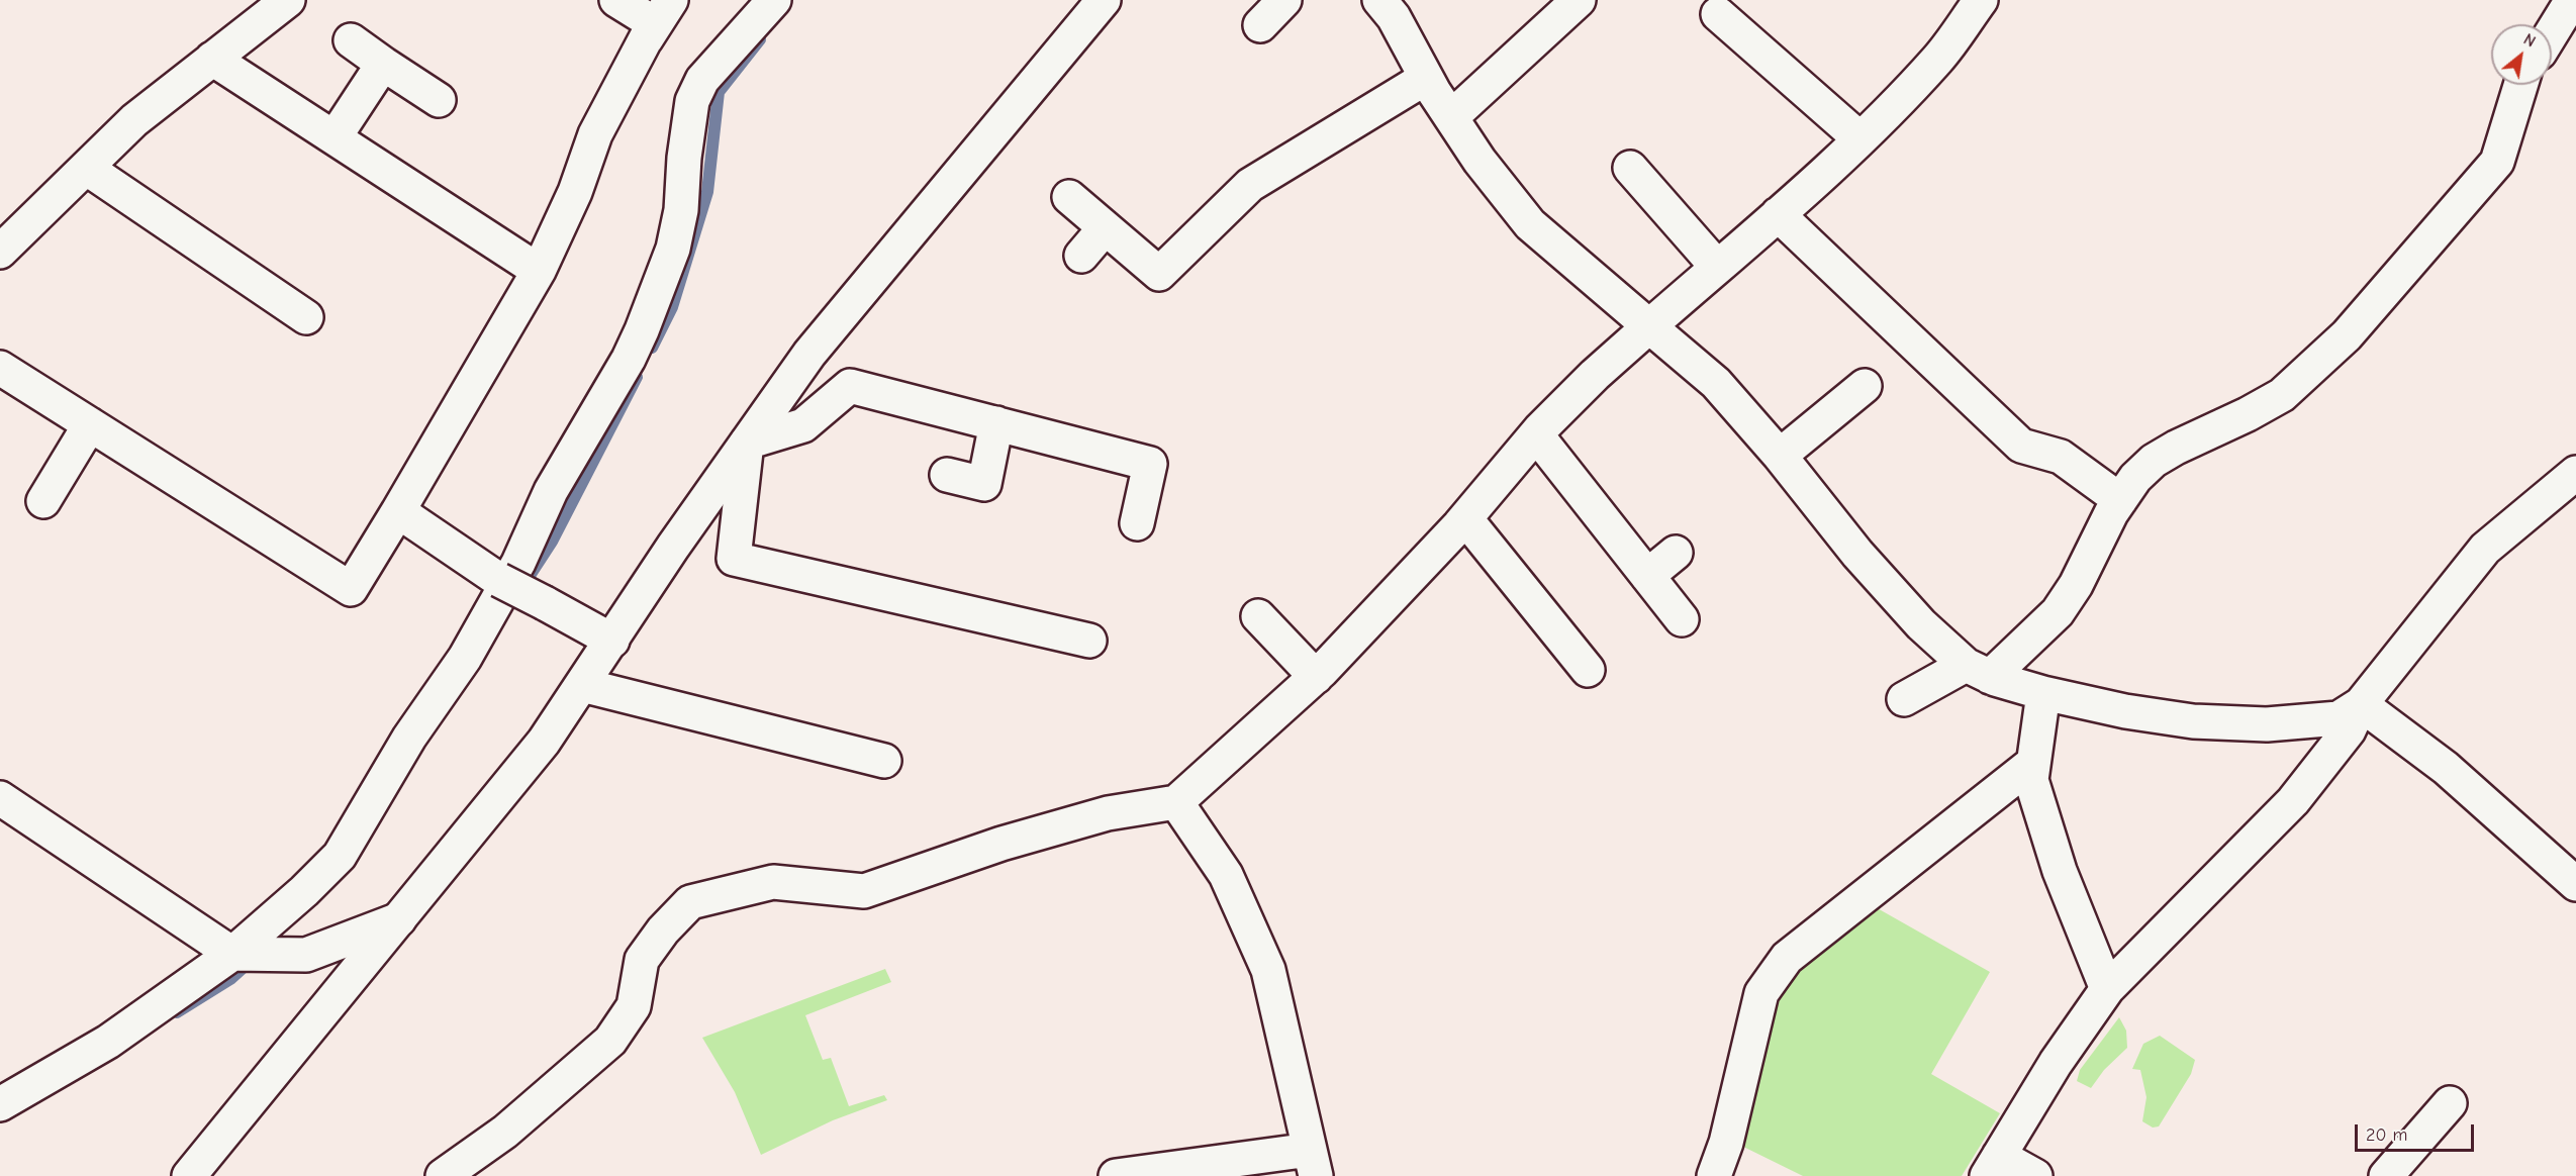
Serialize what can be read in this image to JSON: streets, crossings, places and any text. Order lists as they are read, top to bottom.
{
  "scale_bar": "20 m",
  "north": "top right"
}
